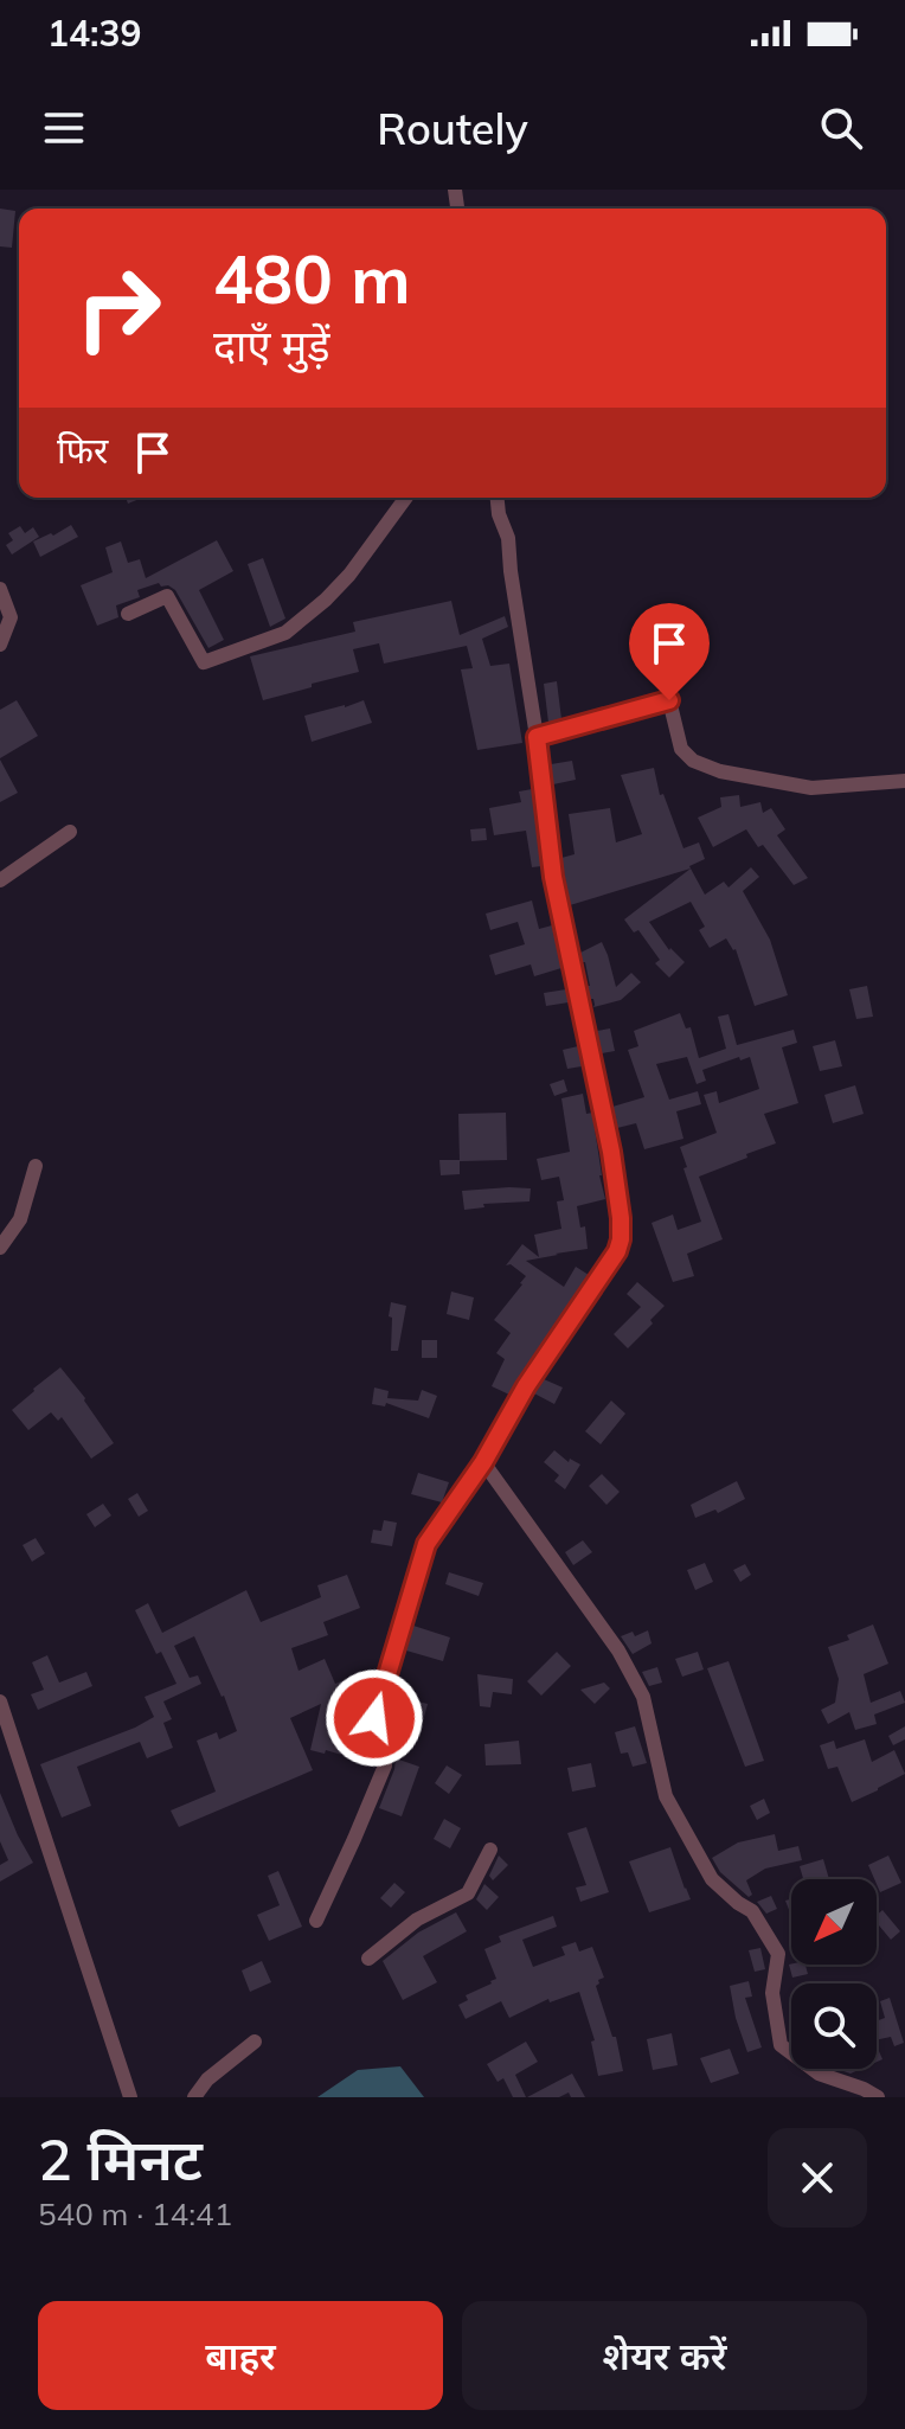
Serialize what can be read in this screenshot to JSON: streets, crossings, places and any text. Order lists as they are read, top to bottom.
{
  "north": "bottom left",
  "page": {
    "status": "14:39",
    "header": "Routely",
    "turn": ["480 m", "दाएँ मुड़ें"],
    "then": "फिर",
    "heading": ["2 मिनट", "540 m · 14:41"],
    "buttons": ["बाहर", "शेयर करें"]
  }
}
